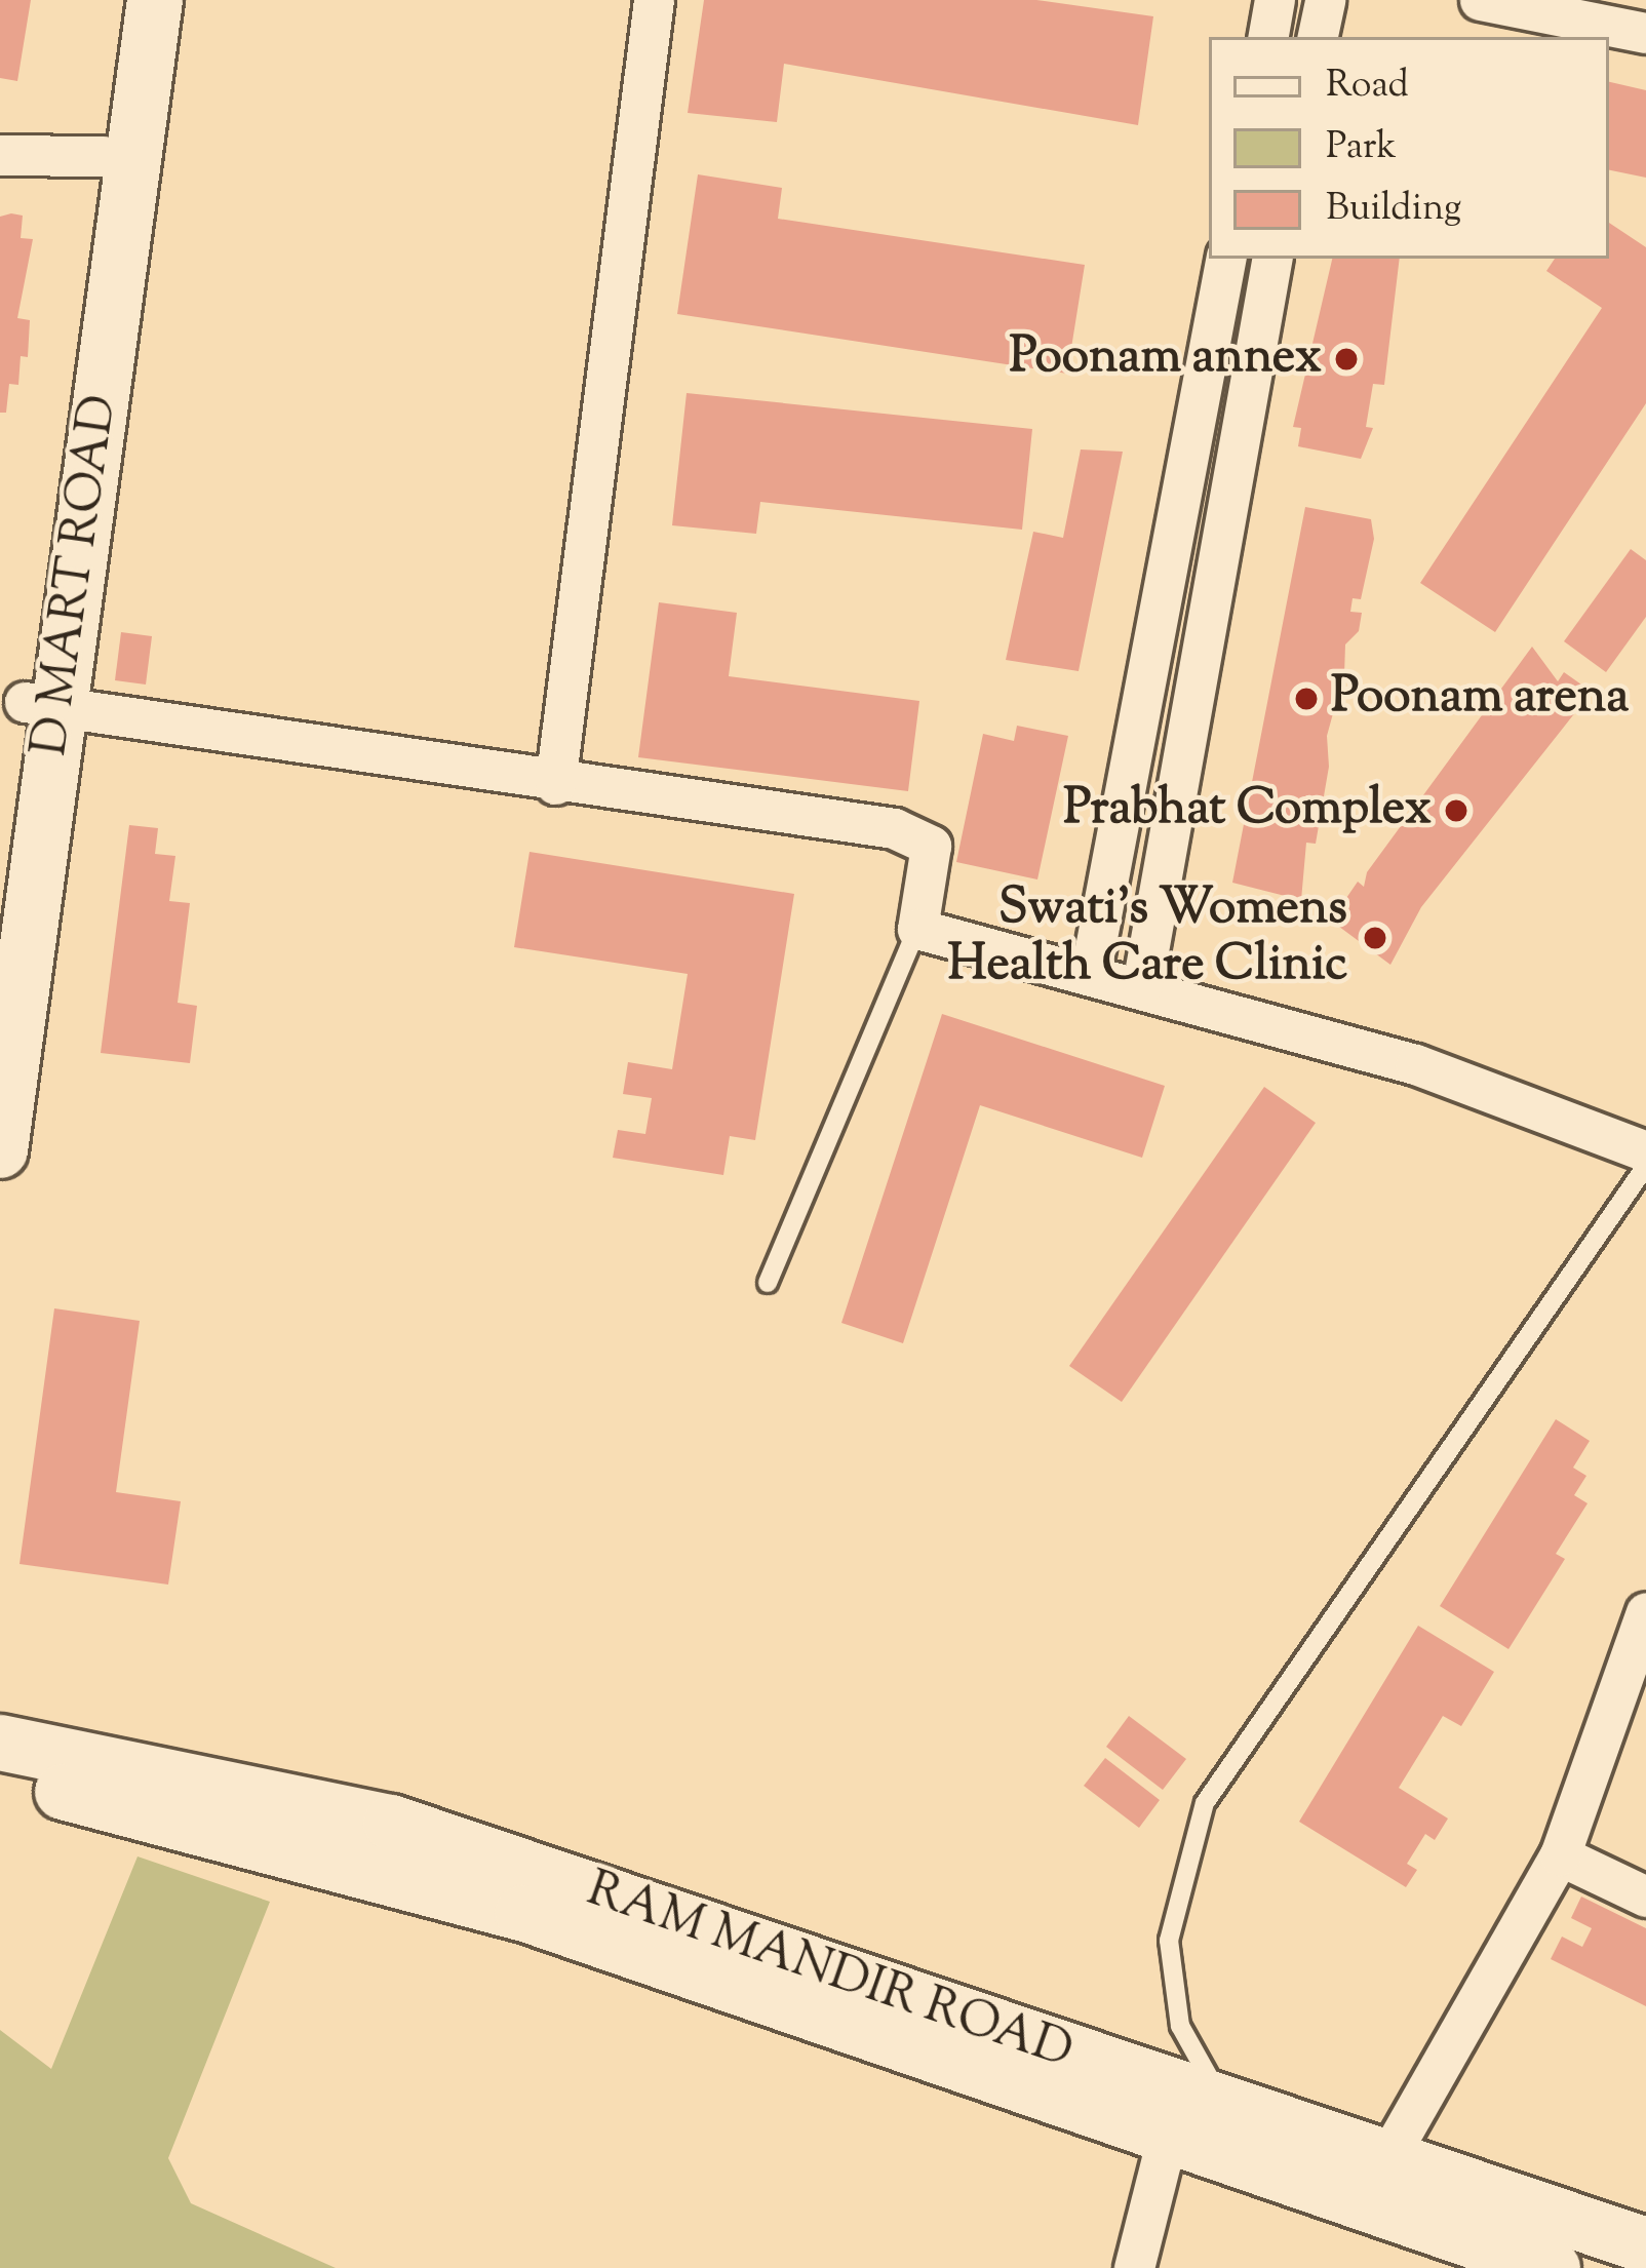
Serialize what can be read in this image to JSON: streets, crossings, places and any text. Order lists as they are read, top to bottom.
{
  "streets": {
    "main road": ["D MART ROAD", "RAM MANDIR ROAD"]
  },
  "places": [
    "Poonam annex",
    "Poonam arena",
    "Prabhat Complex",
    "Swati's Womens Health Care Clinic"
  ],
  "legend": ["Road", "Park", "Building"]
}
